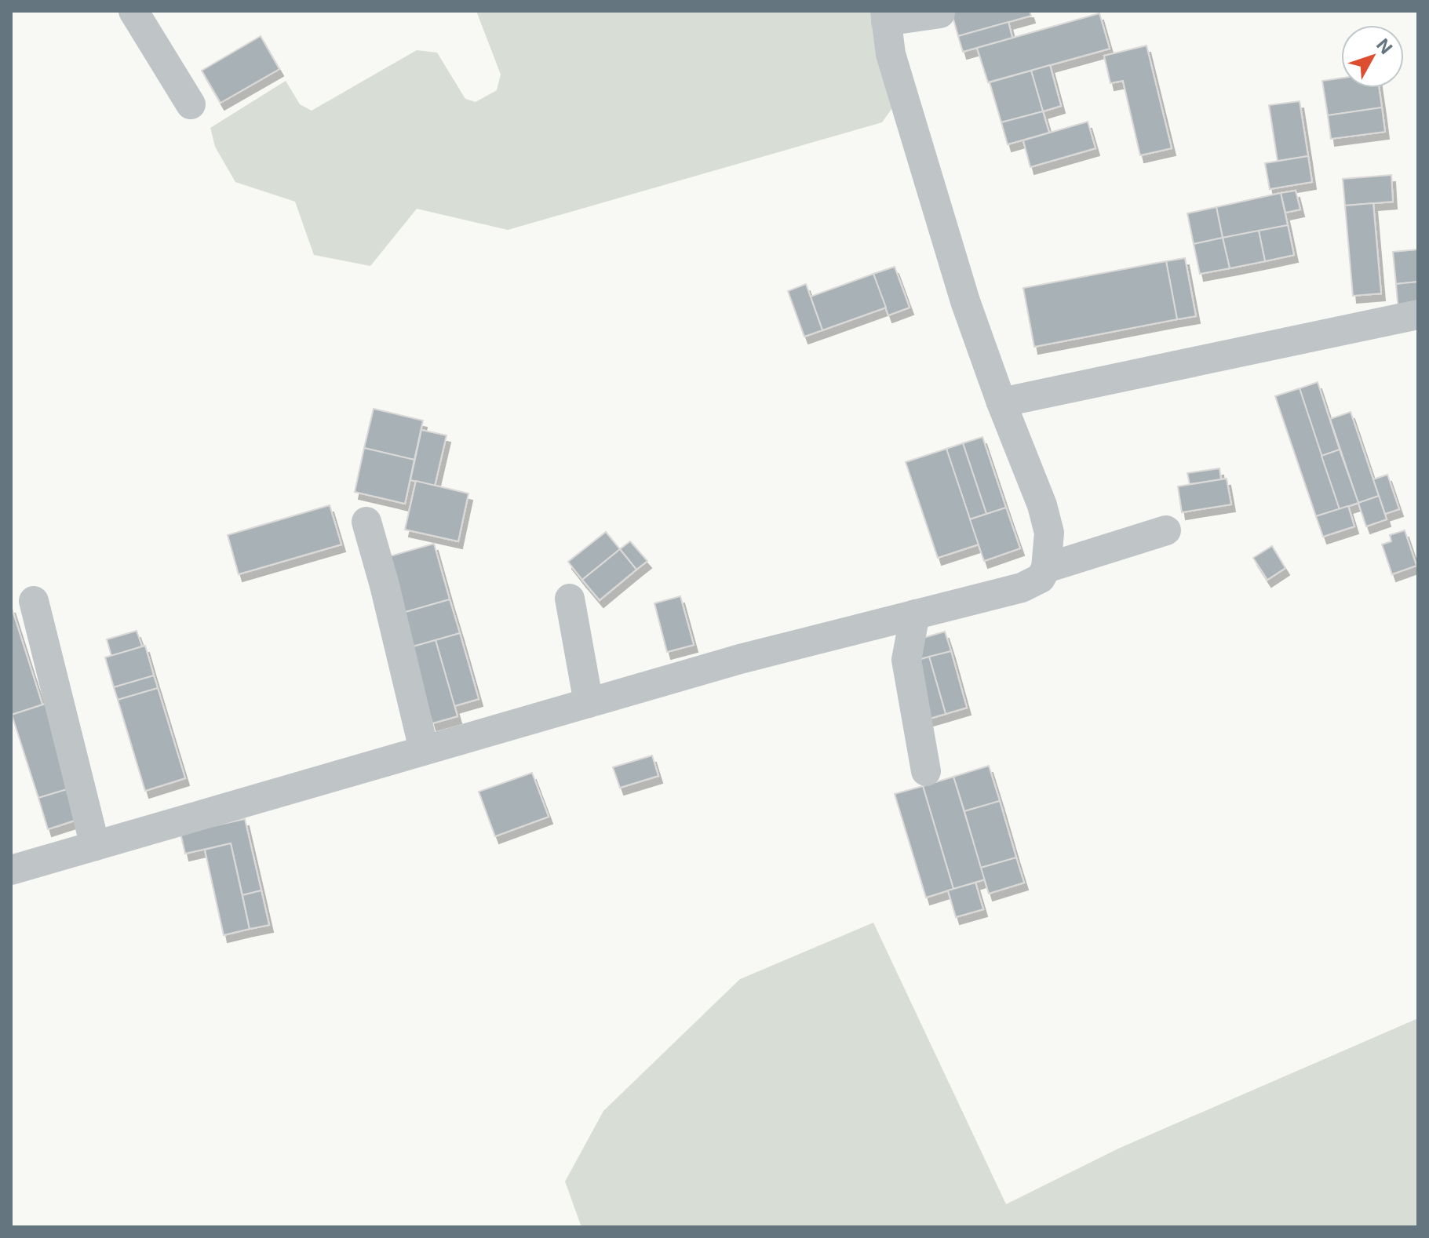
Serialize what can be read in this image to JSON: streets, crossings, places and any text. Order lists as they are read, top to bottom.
{
  "north": "top right"
}
